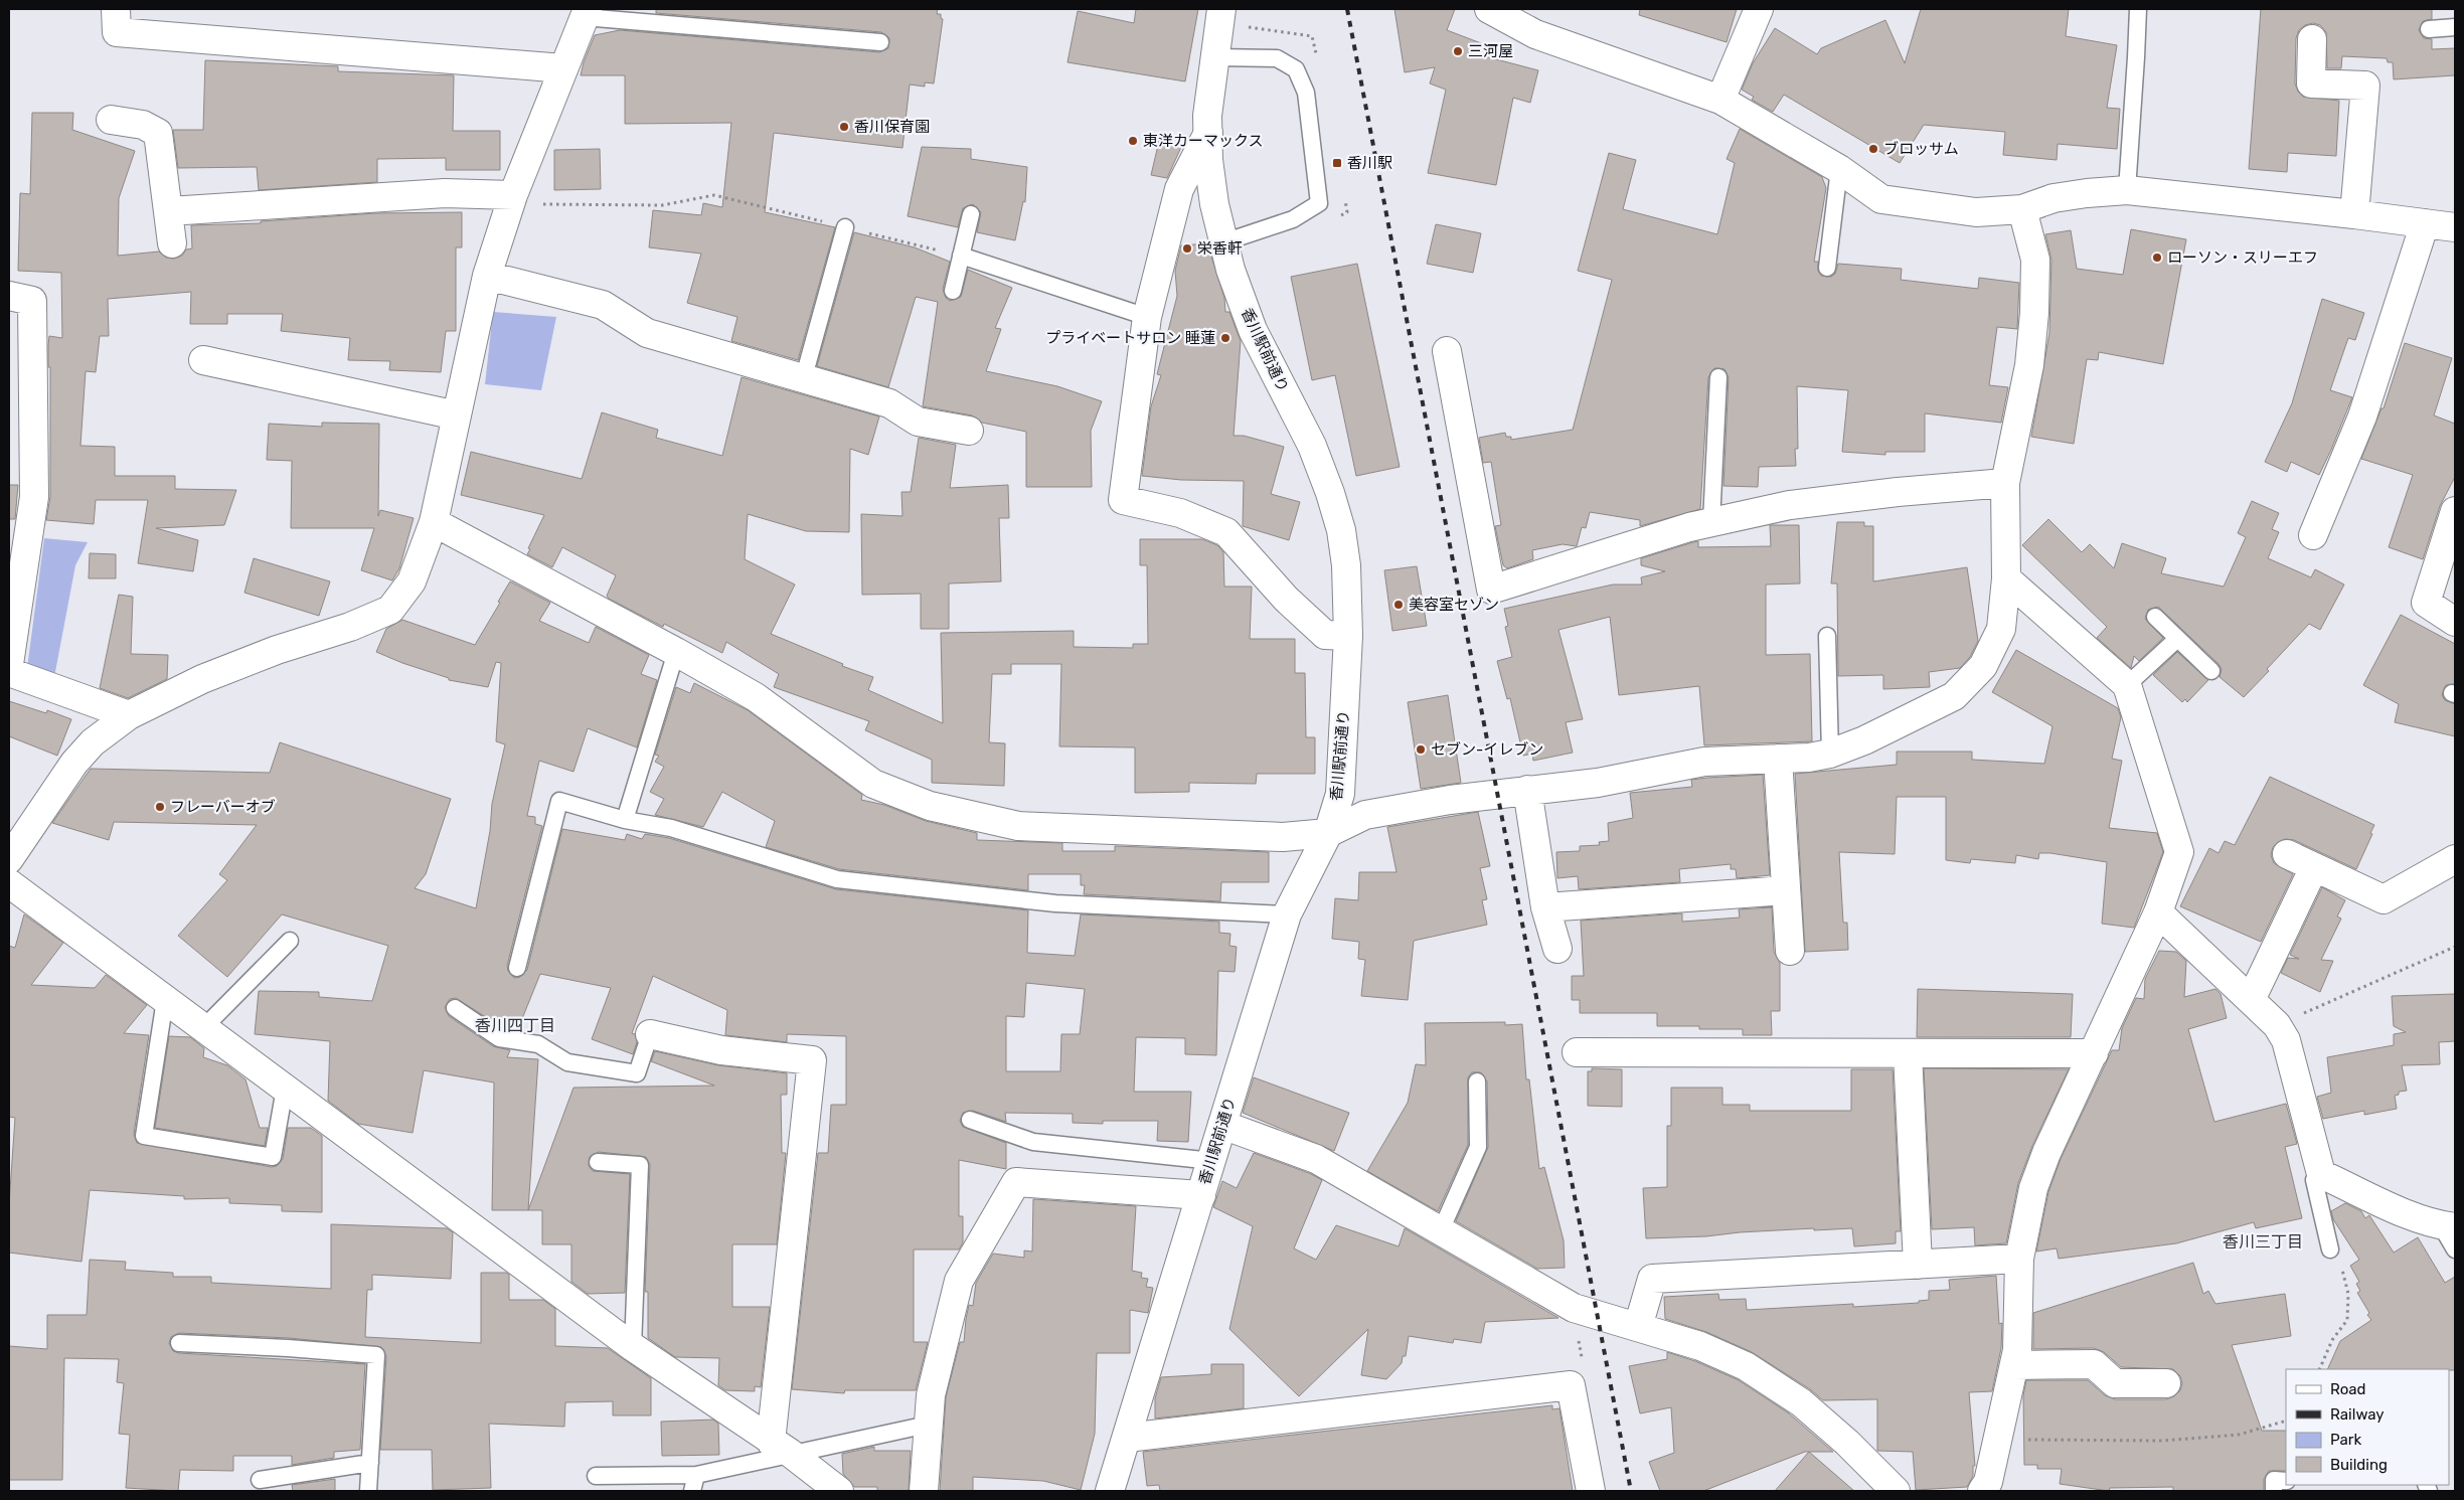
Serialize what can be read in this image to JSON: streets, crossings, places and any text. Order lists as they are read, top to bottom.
{
  "streets": {
    "street": ["香川駅前通り"]
  },
  "districts": ["香川四丁目", "香川三丁目"],
  "places": {
    "other": [
      "三河屋",
      "香川保育園",
      "東洋カーマックス",
      "ブロッサム",
      "栄香軒",
      "ローソン・スリーエフ",
      "プライベートサロン 睡蓮",
      "美容室セゾン",
      "セブン-イレブン",
      "フレーバーオブ"
    ],
    "transit": ["香川駅"]
  },
  "legend": [
    "Road",
    "Railway",
    "Park",
    "Building"
  ]
}
